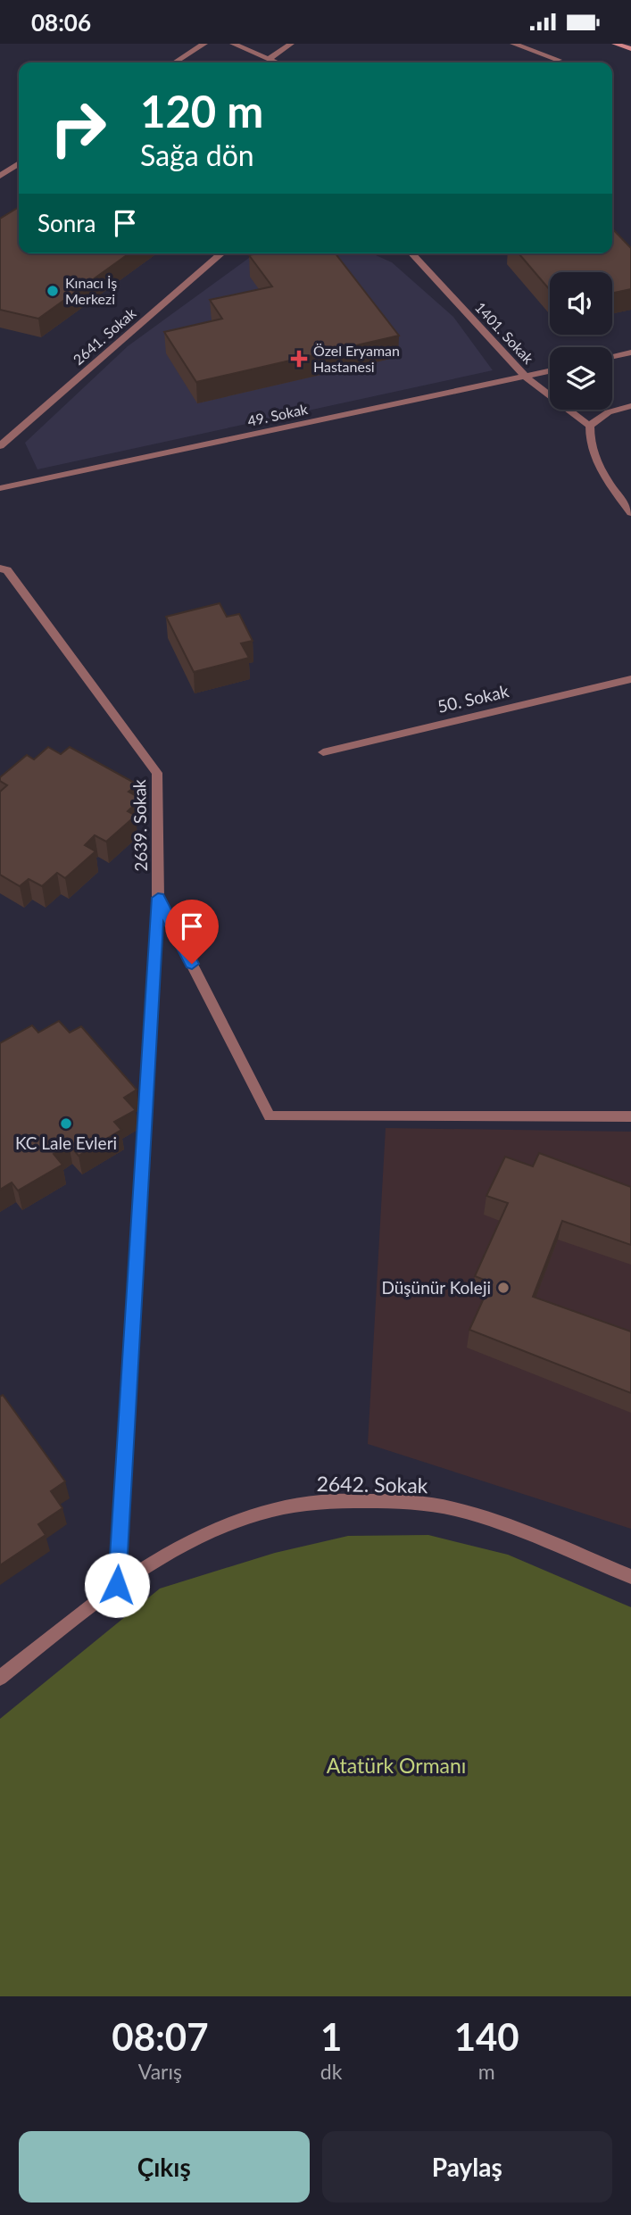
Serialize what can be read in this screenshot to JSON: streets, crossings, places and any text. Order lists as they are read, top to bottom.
{
  "streets": {
    "street": [
      "1401. Sokak",
      "2641. Sokak",
      "49. Sokak",
      "50. Sokak",
      "2639. Sokak",
      "2642. Sokak"
    ]
  },
  "crossings": [
    ["1401. Sokak", "49. Sokak"],
    ["2639. Sokak", "2642. Sokak"]
  ],
  "parks": ["Atatürk Ormanı"],
  "places": {
    "other": ["Kınacı İş Merkezi", "KC Lale Evleri", "Düşünür Koleji"],
    "health": ["Özel Eryaman Hastanesi"]
  },
  "page": {
    "status": "08:06",
    "turn": ["120 m", "Sağa dön"],
    "then": "Sonra",
    "eta": [
      "08:07",
      "Varış",
      "1",
      "dk",
      "140",
      "m"
    ],
    "buttons": ["Çıkış", "Paylaş"]
  }
}
